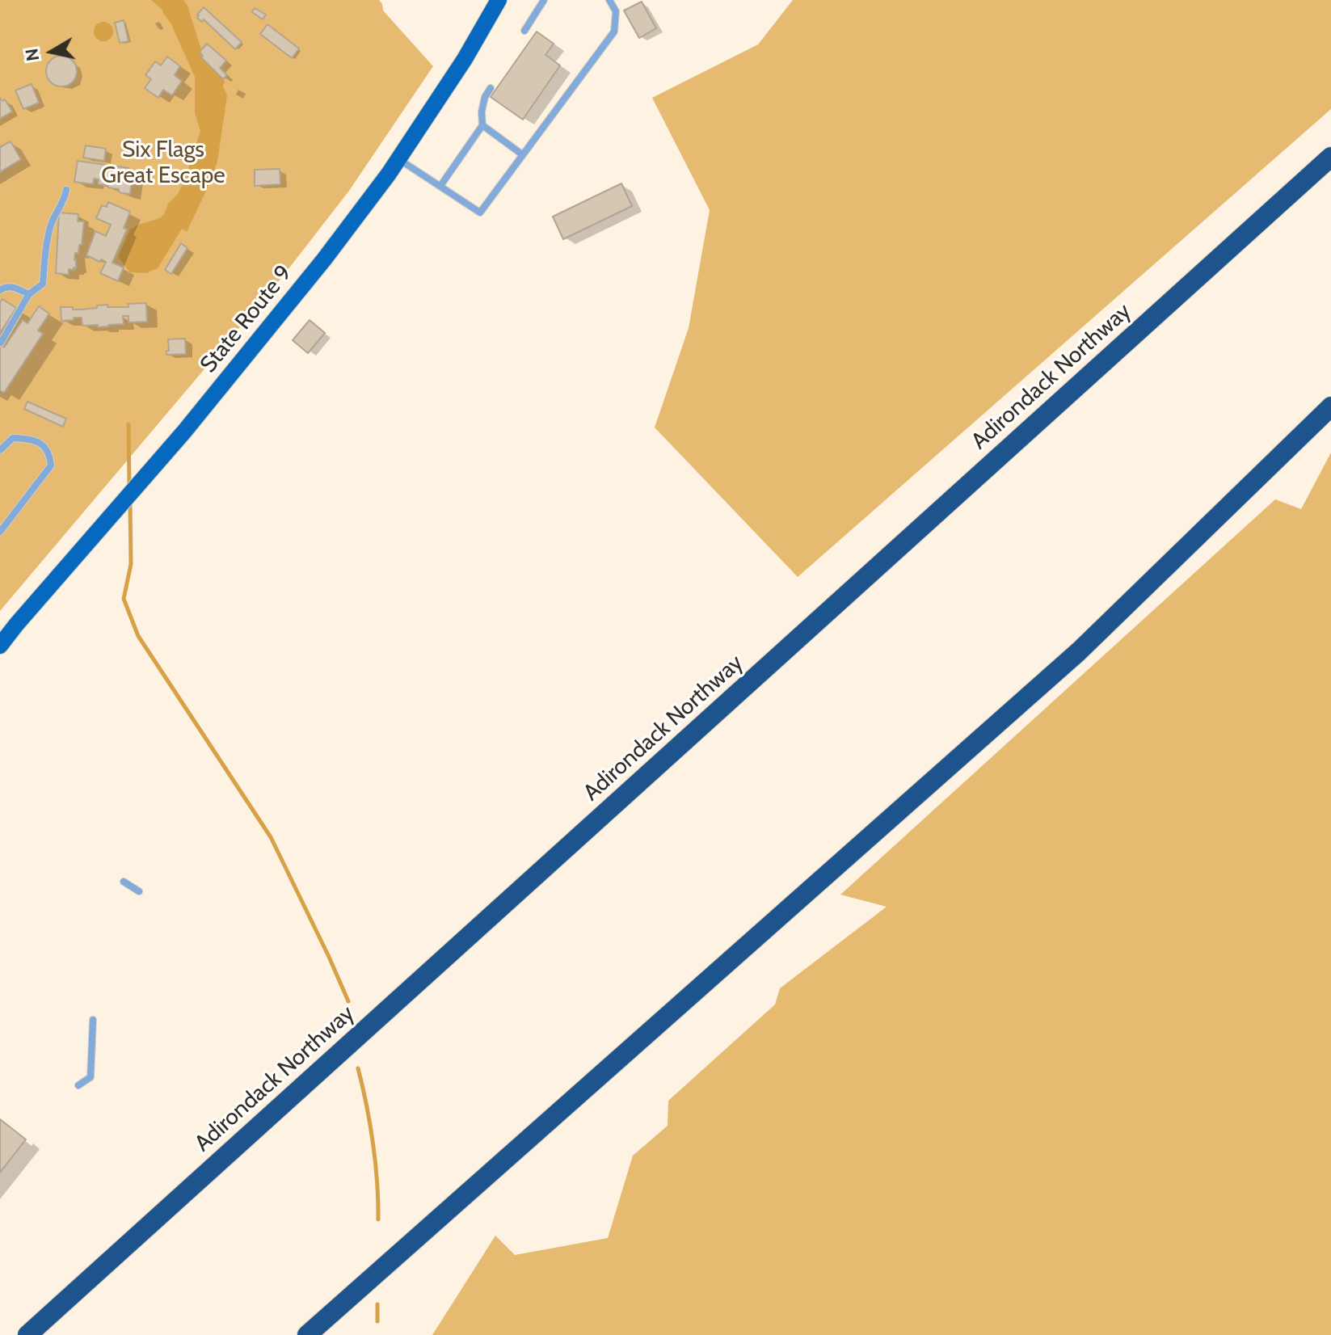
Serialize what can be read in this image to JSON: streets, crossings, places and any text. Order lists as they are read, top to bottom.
{
  "streets": {
    "highway": ["Adirondack Northway"],
    "main road": ["State Route 9"]
  },
  "parks": ["Six Flags Great Escape"],
  "north": "left"
}
